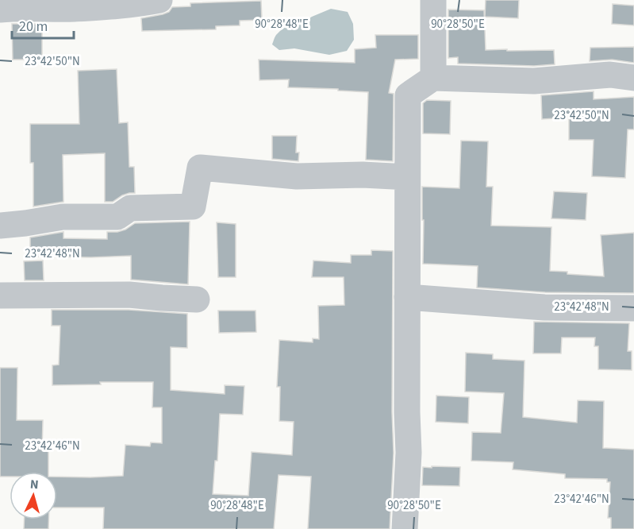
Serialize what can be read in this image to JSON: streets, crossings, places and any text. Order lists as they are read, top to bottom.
{
  "scale_bar": "20 m",
  "north": "top",
  "coordinates": [
    "90°28'48\"E",
    "90°28'50\"E",
    "23°42'50\"N",
    "23°42'48\"N",
    "23°42'46\"N"
  ]
}
